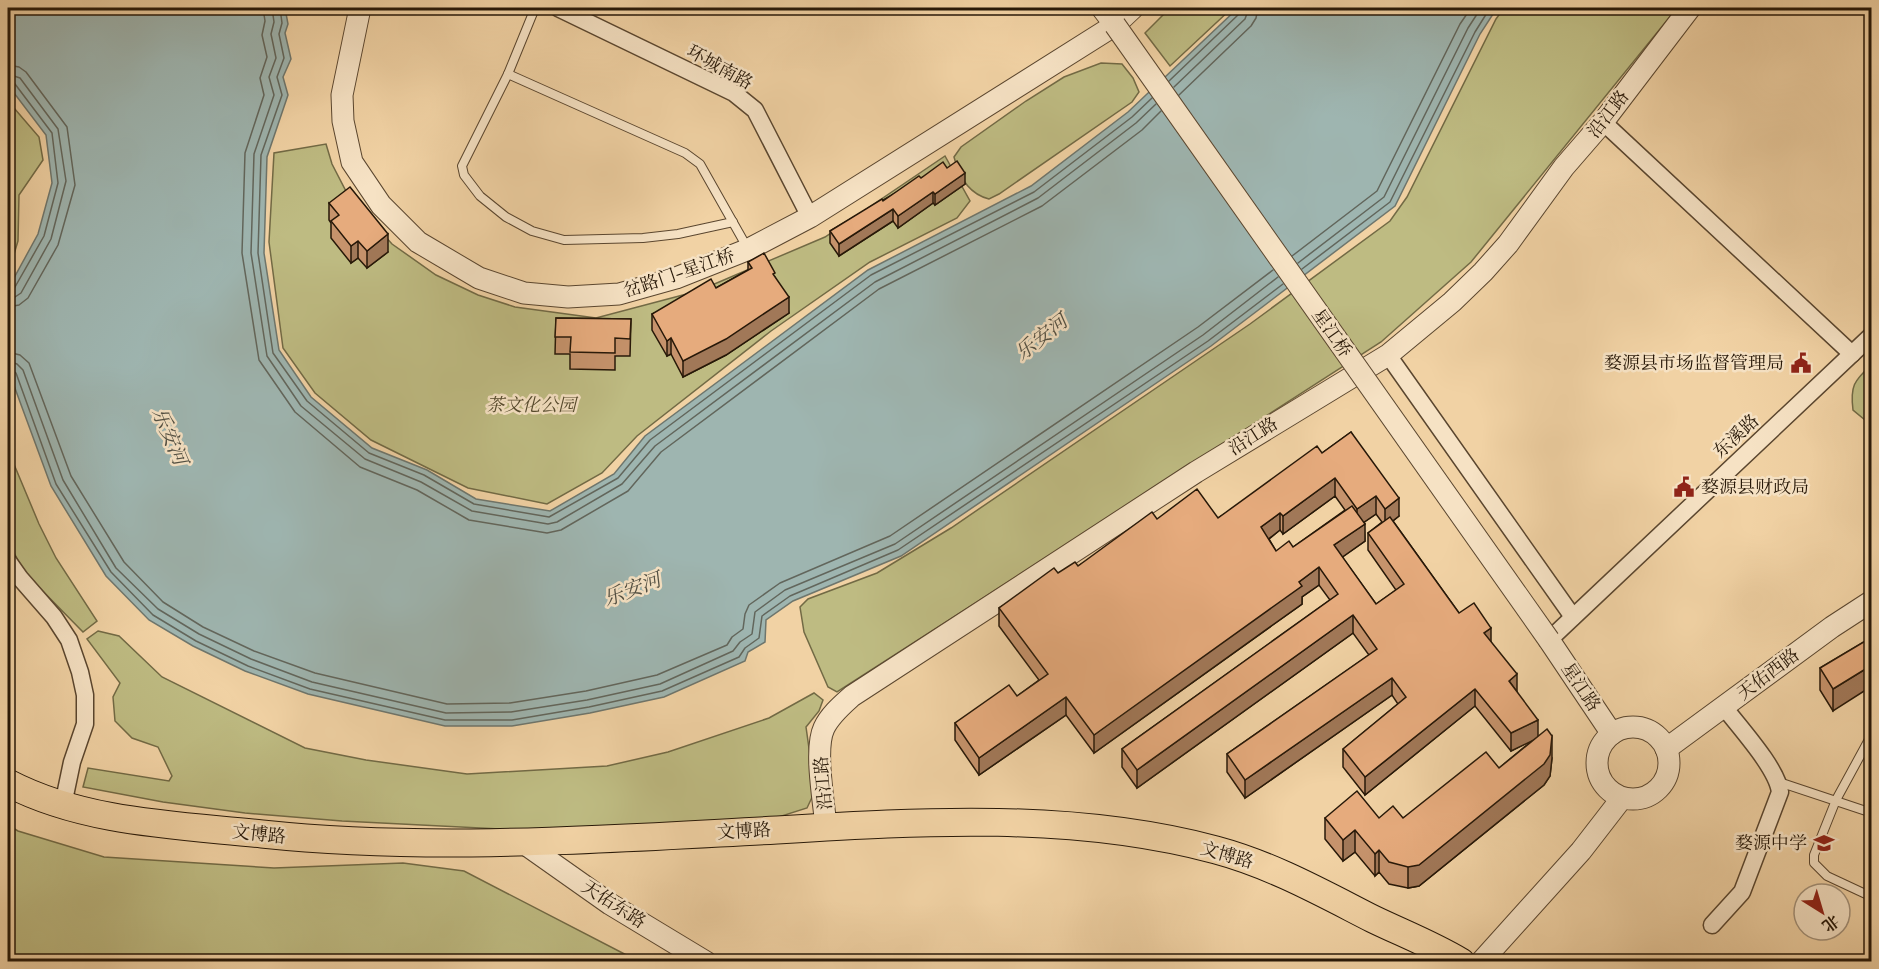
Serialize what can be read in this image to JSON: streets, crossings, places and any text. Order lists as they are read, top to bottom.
{
  "streets": {
    "main road": ["文博路"],
    "street": [
      "环城南路",
      "沿江路",
      "岔路门-星江桥",
      "星江桥",
      "东溪路",
      "天佑西路",
      "星江路",
      "天佑东路"
    ]
  },
  "crossings": [
    ["环城南路", "岔路门-星江桥"],
    ["沿江路", "文博路"],
    ["岔路门-星江桥", "星江桥"],
    ["星江桥", "东溪路"],
    ["星江桥", "星江路"],
    ["东溪路", "星江路"],
    ["天佑西路", "星江路"],
    ["文博路", "天佑东路"]
  ],
  "water": ["乐安河"],
  "parks": ["茶文化公园"],
  "places": {
    "public building": ["婺源县市场监督管理局", "婺源县财政局"],
    "school or university": ["婺源中学"]
  },
  "north": "bottom right"
}
